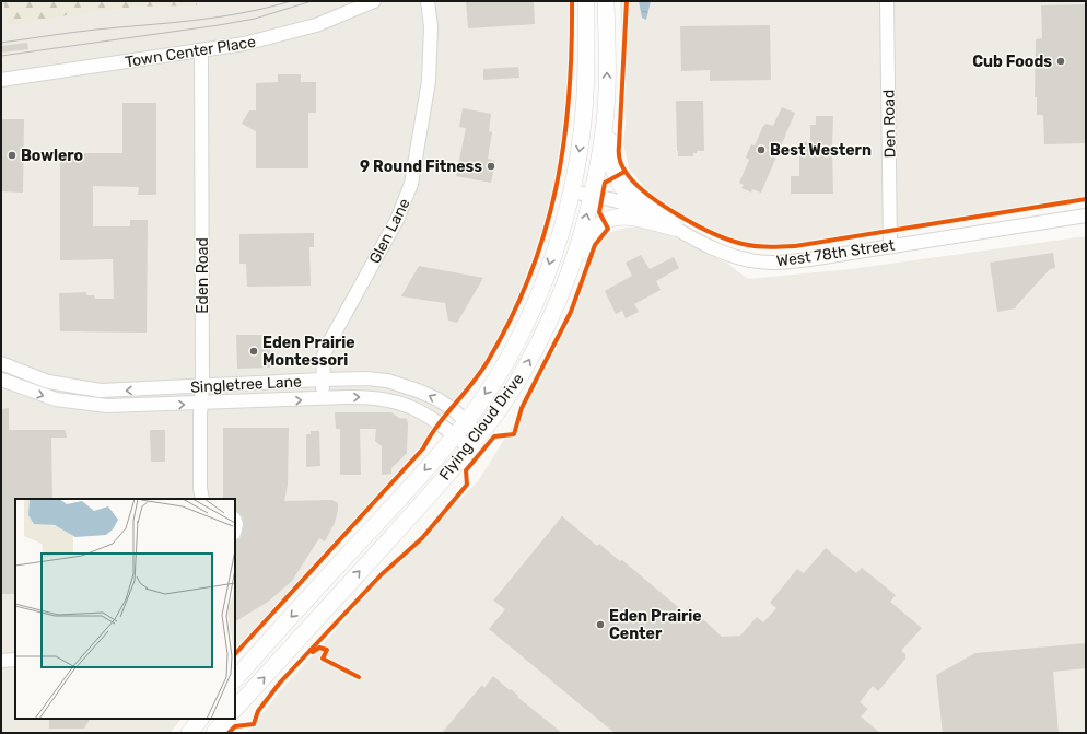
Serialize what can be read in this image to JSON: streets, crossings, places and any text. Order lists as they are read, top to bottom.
{
  "streets": {
    "main road": ["Flying Cloud Drive"],
    "street": [
      "Town Center Place",
      "Den Road",
      "Glen Lane",
      "West 78th Street",
      "Eden Road",
      "Singletree Lane"
    ]
  },
  "crossings": [
    ["Town Center Place", "Eden Road"],
    ["Den Road", "West 78th Street"],
    ["Glen Lane", "Singletree Lane"],
    ["West 78th Street", "Flying Cloud Drive"],
    ["Eden Road", "Singletree Lane"],
    ["Singletree Lane", "Flying Cloud Drive"]
  ],
  "places": [
    "Cub Foods",
    "Best Western",
    "Bowlero",
    "9 Round Fitness",
    "Eden Prairie Montessori",
    "Eden Prairie Center"
  ]
}
